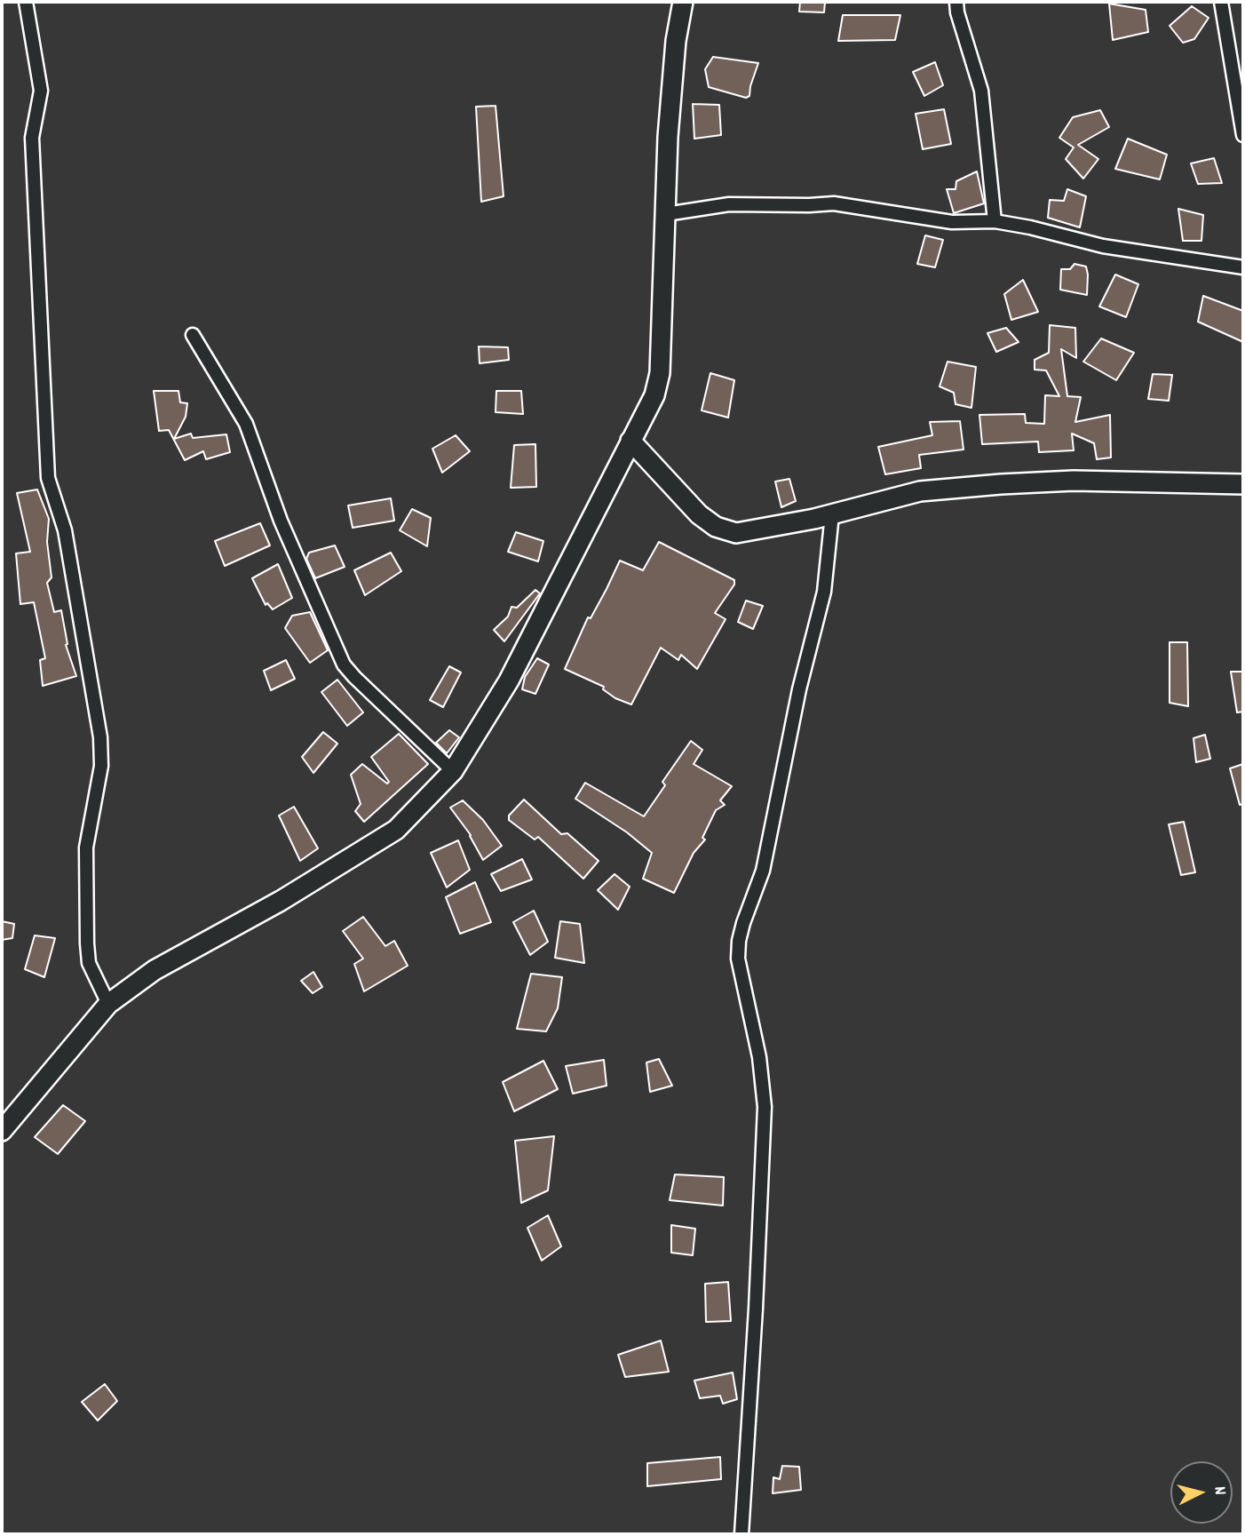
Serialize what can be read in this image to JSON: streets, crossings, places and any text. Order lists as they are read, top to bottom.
{
  "north": "right"
}
